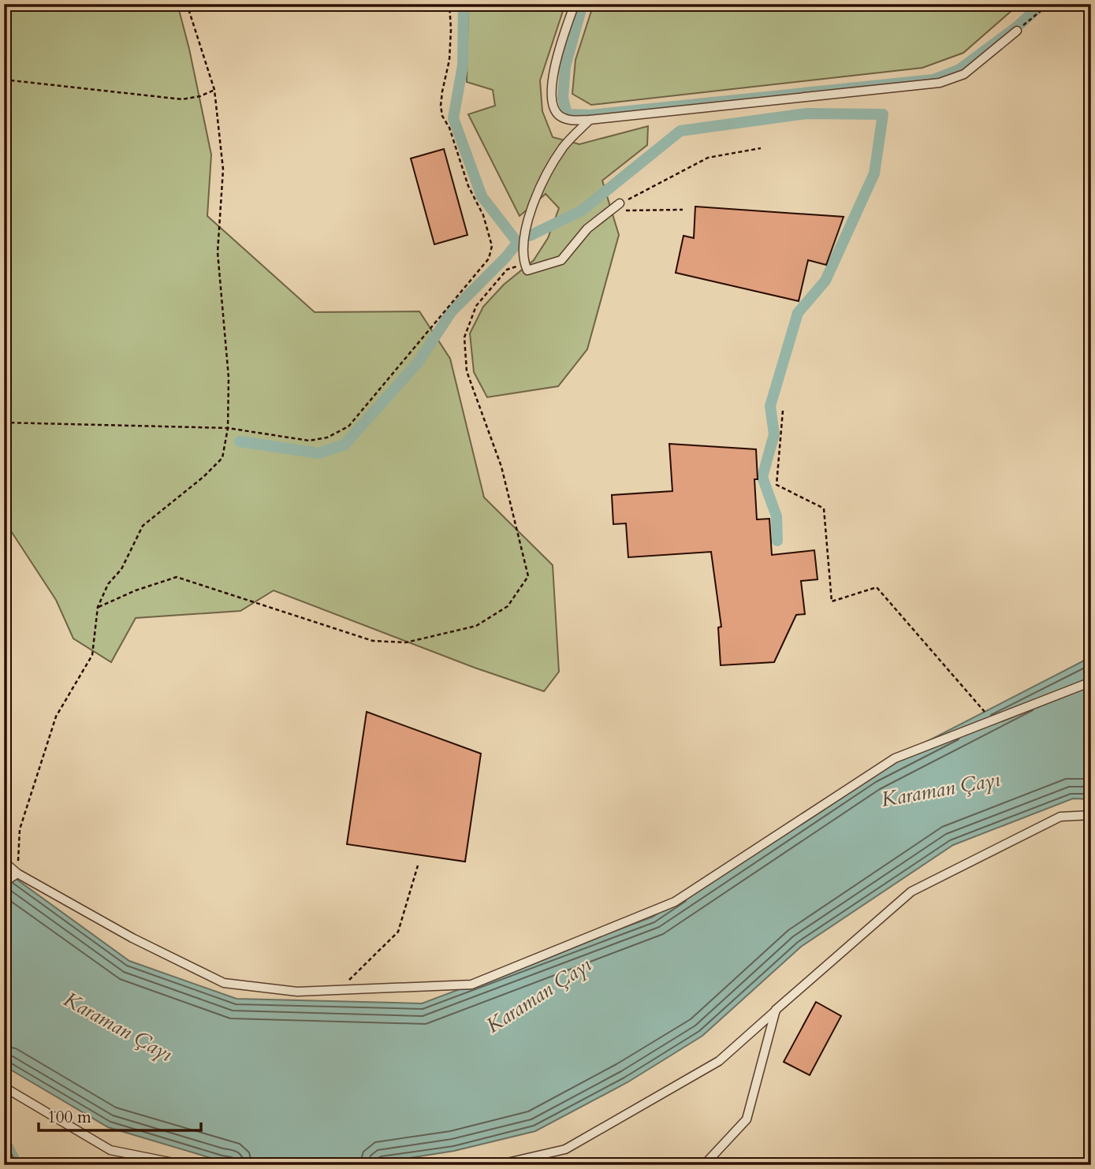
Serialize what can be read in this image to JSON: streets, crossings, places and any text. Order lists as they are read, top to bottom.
{
  "water": ["Karaman Çayı"],
  "scale_bar": "100 m"
}
